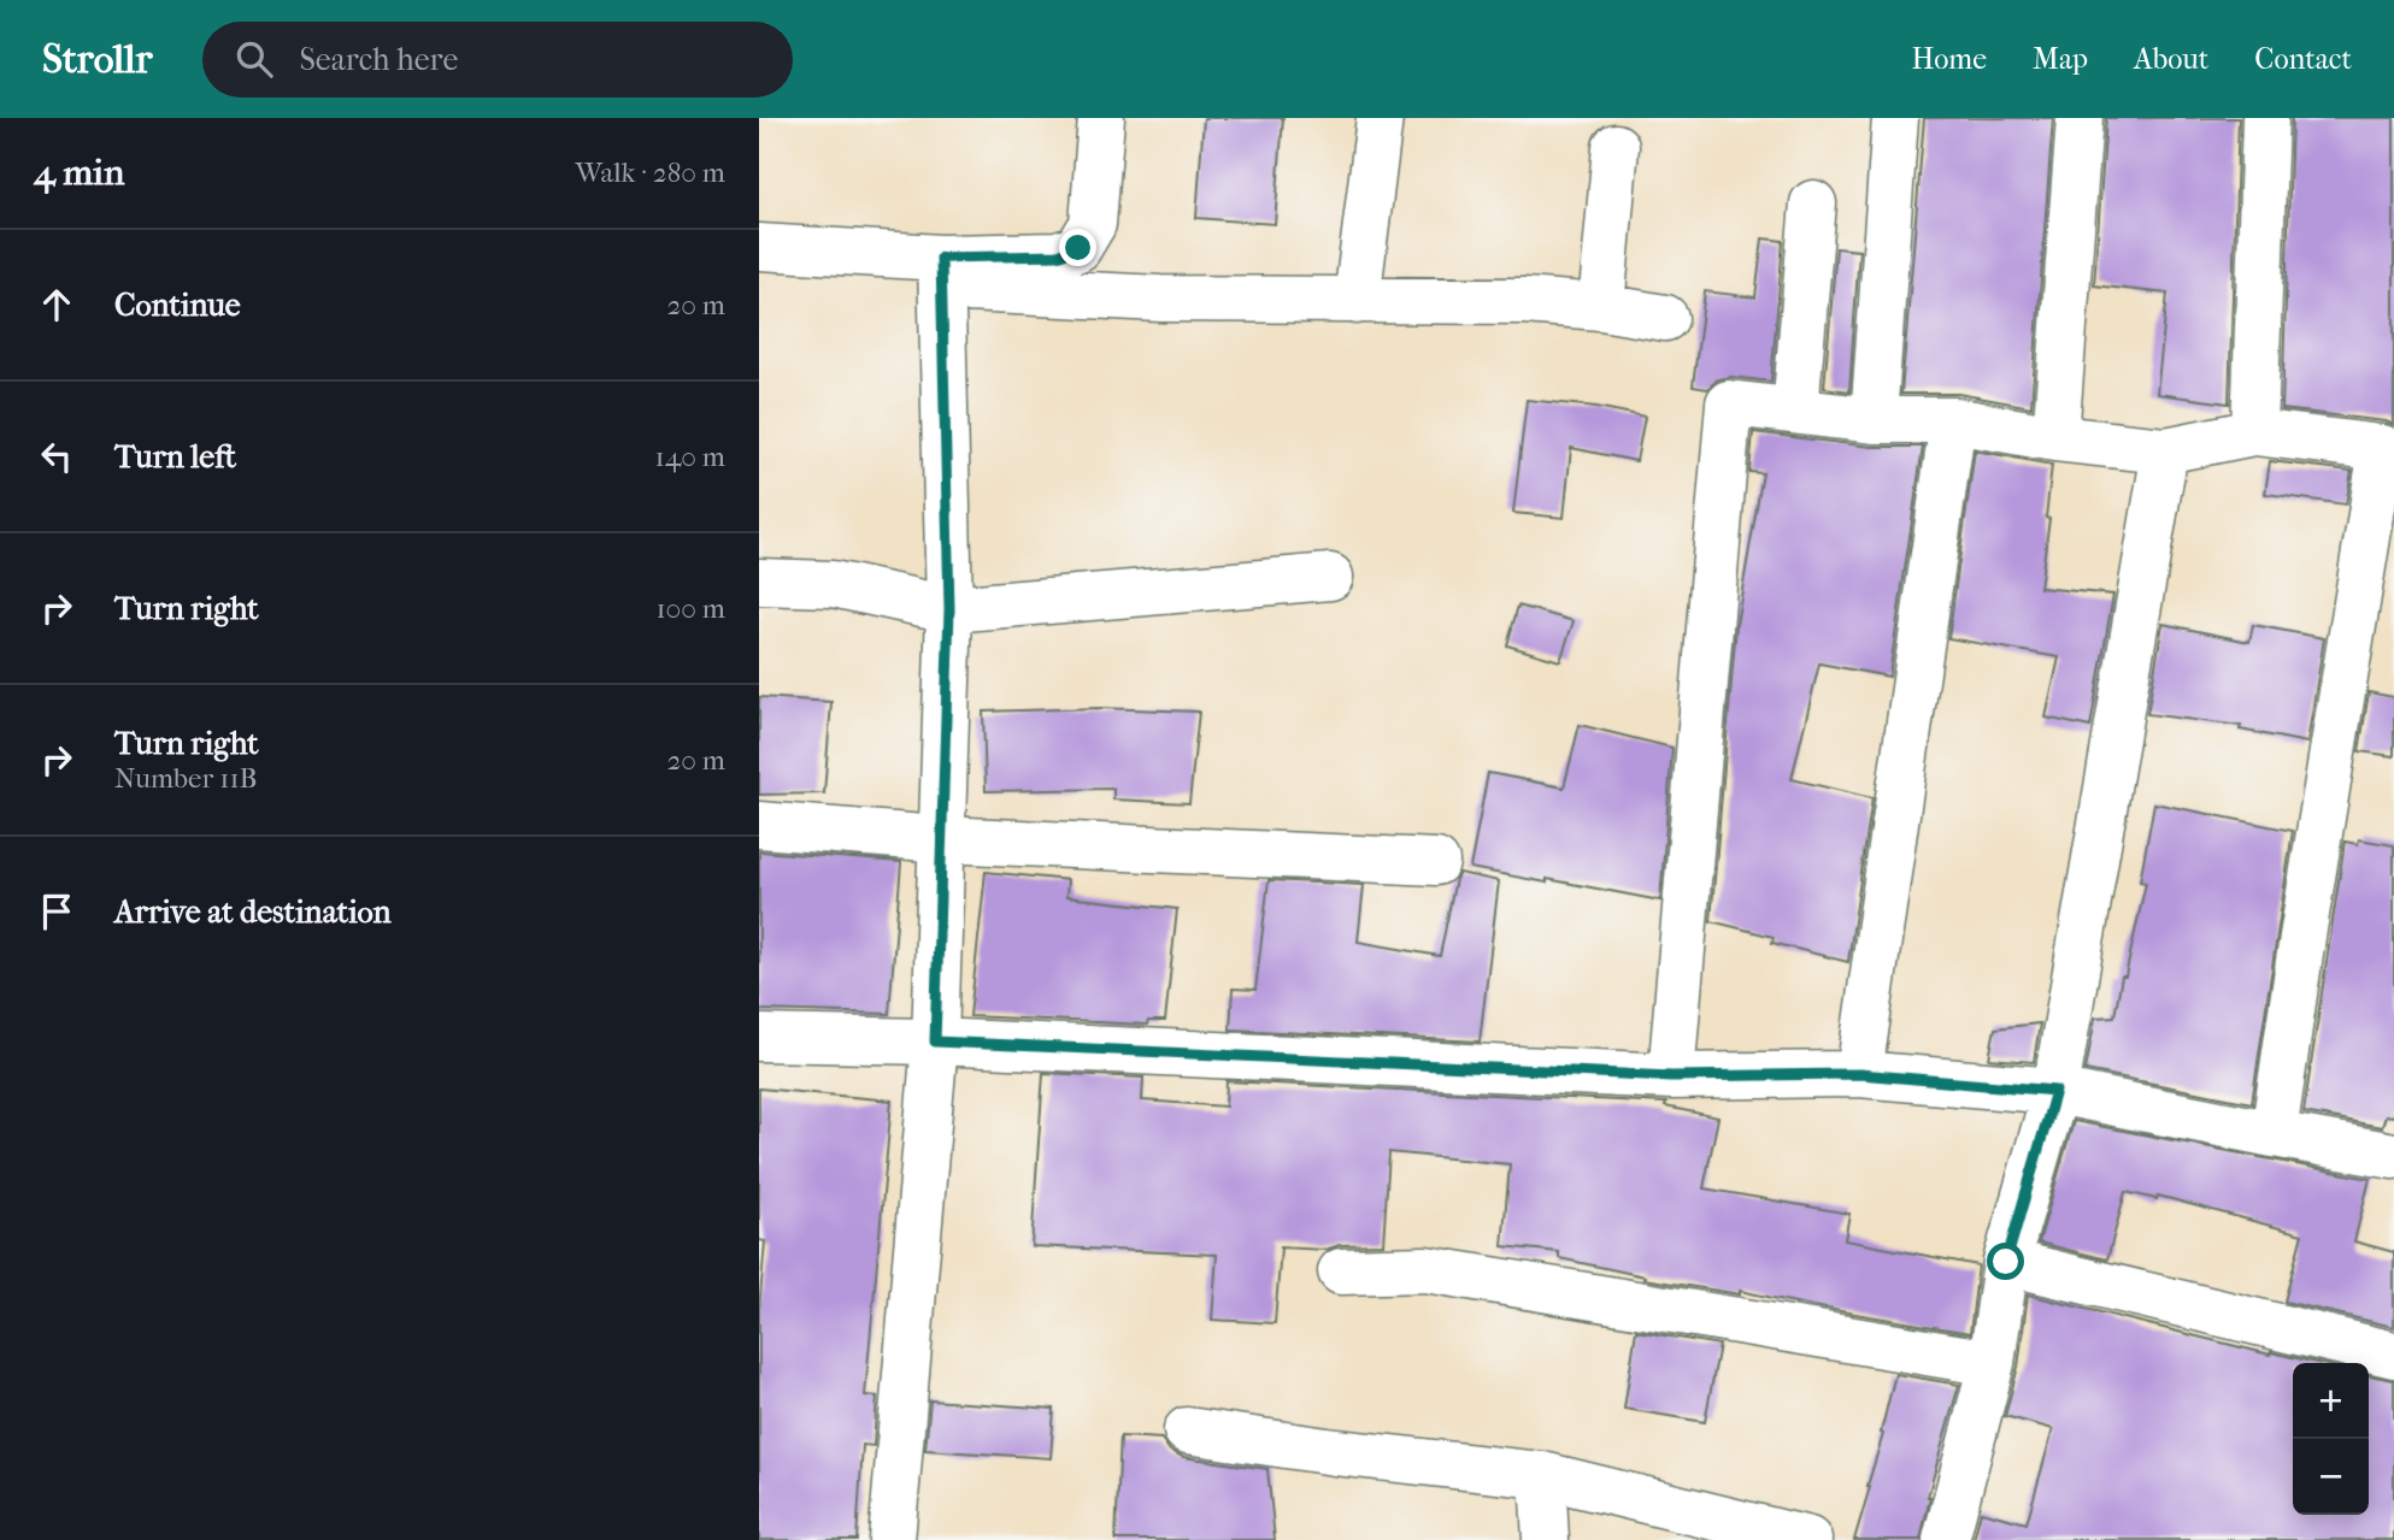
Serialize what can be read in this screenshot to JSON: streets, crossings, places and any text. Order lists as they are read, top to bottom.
{
  "page": {
    "header": "Strollr",
    "search": "Search here",
    "nav": [
      "Home",
      "Map",
      "About",
      "Contact"
    ],
    "heading": ["4 min", "Walk · 280 m"],
    "list": [
      ["Continue", "20 m"],
      ["Turn left", "140 m"],
      ["Turn right", "100 m"],
      ["Turn right", "Number 11B", "20 m"],
      "Arrive at destination"
    ],
    "map_buttons": ["+", "−"]
  }
}
